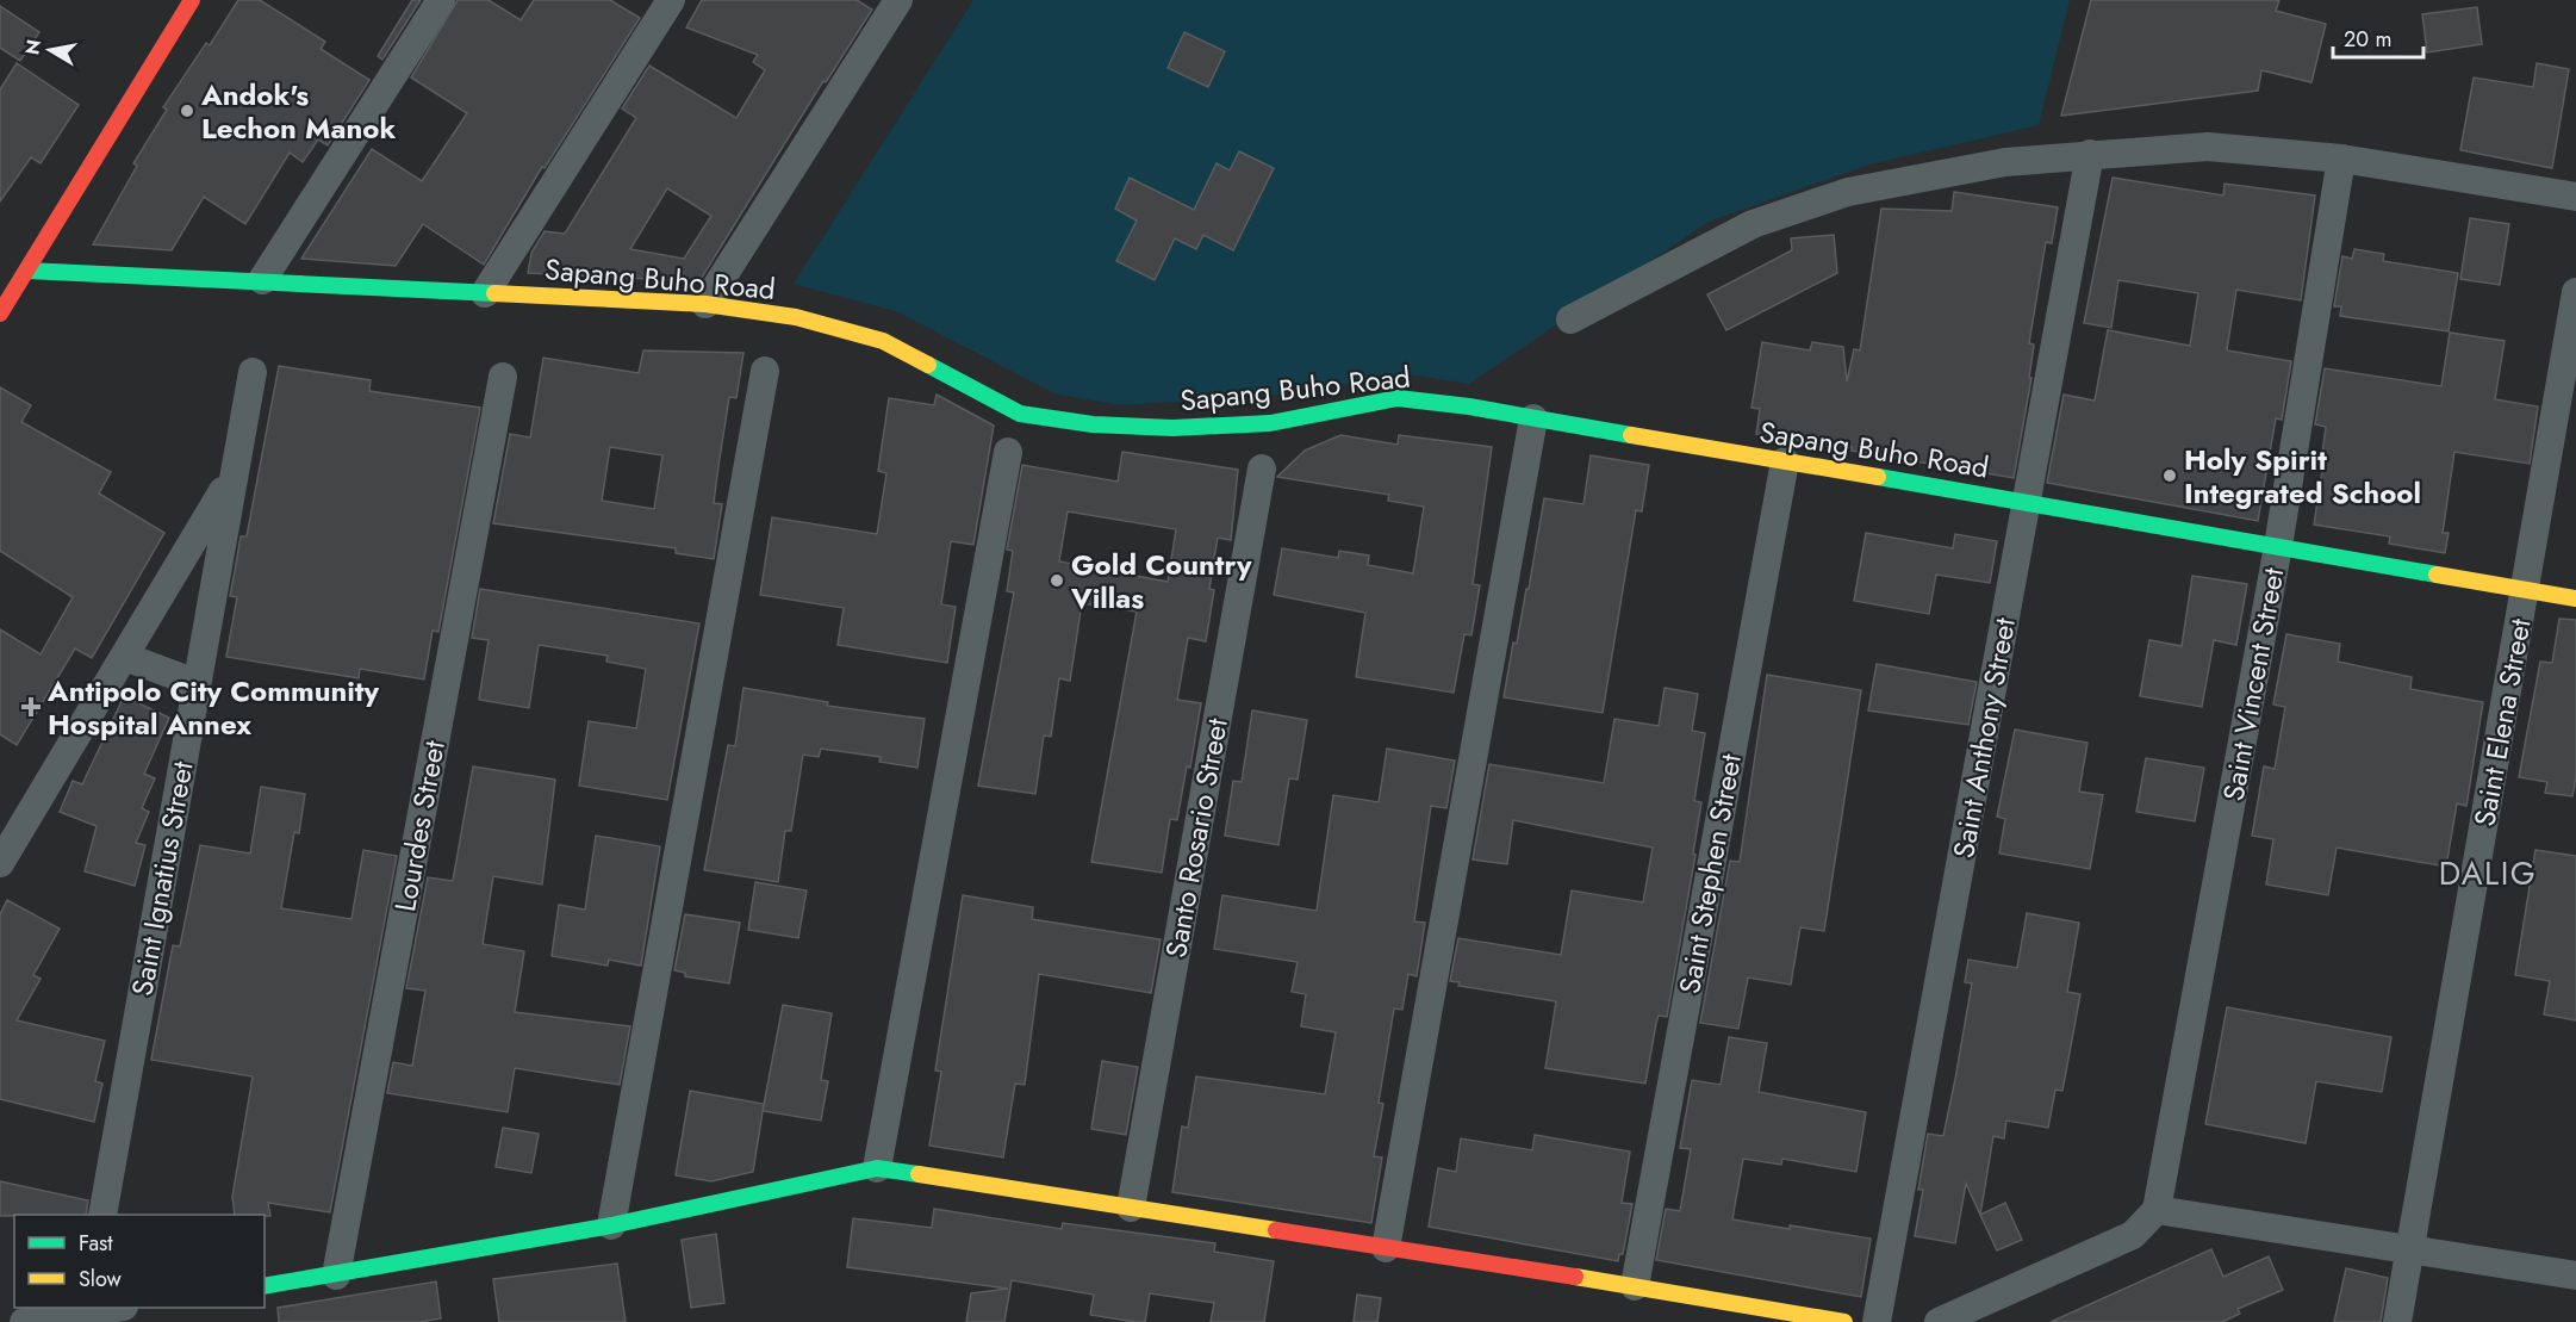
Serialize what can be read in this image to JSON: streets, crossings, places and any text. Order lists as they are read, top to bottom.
{
  "streets": {
    "street": [
      "Sapang Buho Road",
      "Saint Vincent Street",
      "Saint Elena Street",
      "Saint Anthony Street",
      "Lourdes Street",
      "Santo Rosario Street",
      "Saint Stephen Street",
      "Saint Ignatius Street"
    ]
  },
  "crossings": [
    ["Sapang Buho Road", "Saint Vincent Street"],
    ["Sapang Buho Road", "Saint Elena Street"],
    ["Sapang Buho Road", "Saint Anthony Street"],
    ["Sapang Buho Road", "Saint Stephen Street"]
  ],
  "districts": ["DALIG"],
  "places": {
    "other": ["Andok's Lechon Manok", "Holy Spirit Integrated School", "Gold Country Villas"],
    "health": ["Antipolo City Community Hospital Annex"]
  },
  "legend": ["Fast", "Slow"],
  "scale_bar": "20 m",
  "north": "left"
}
